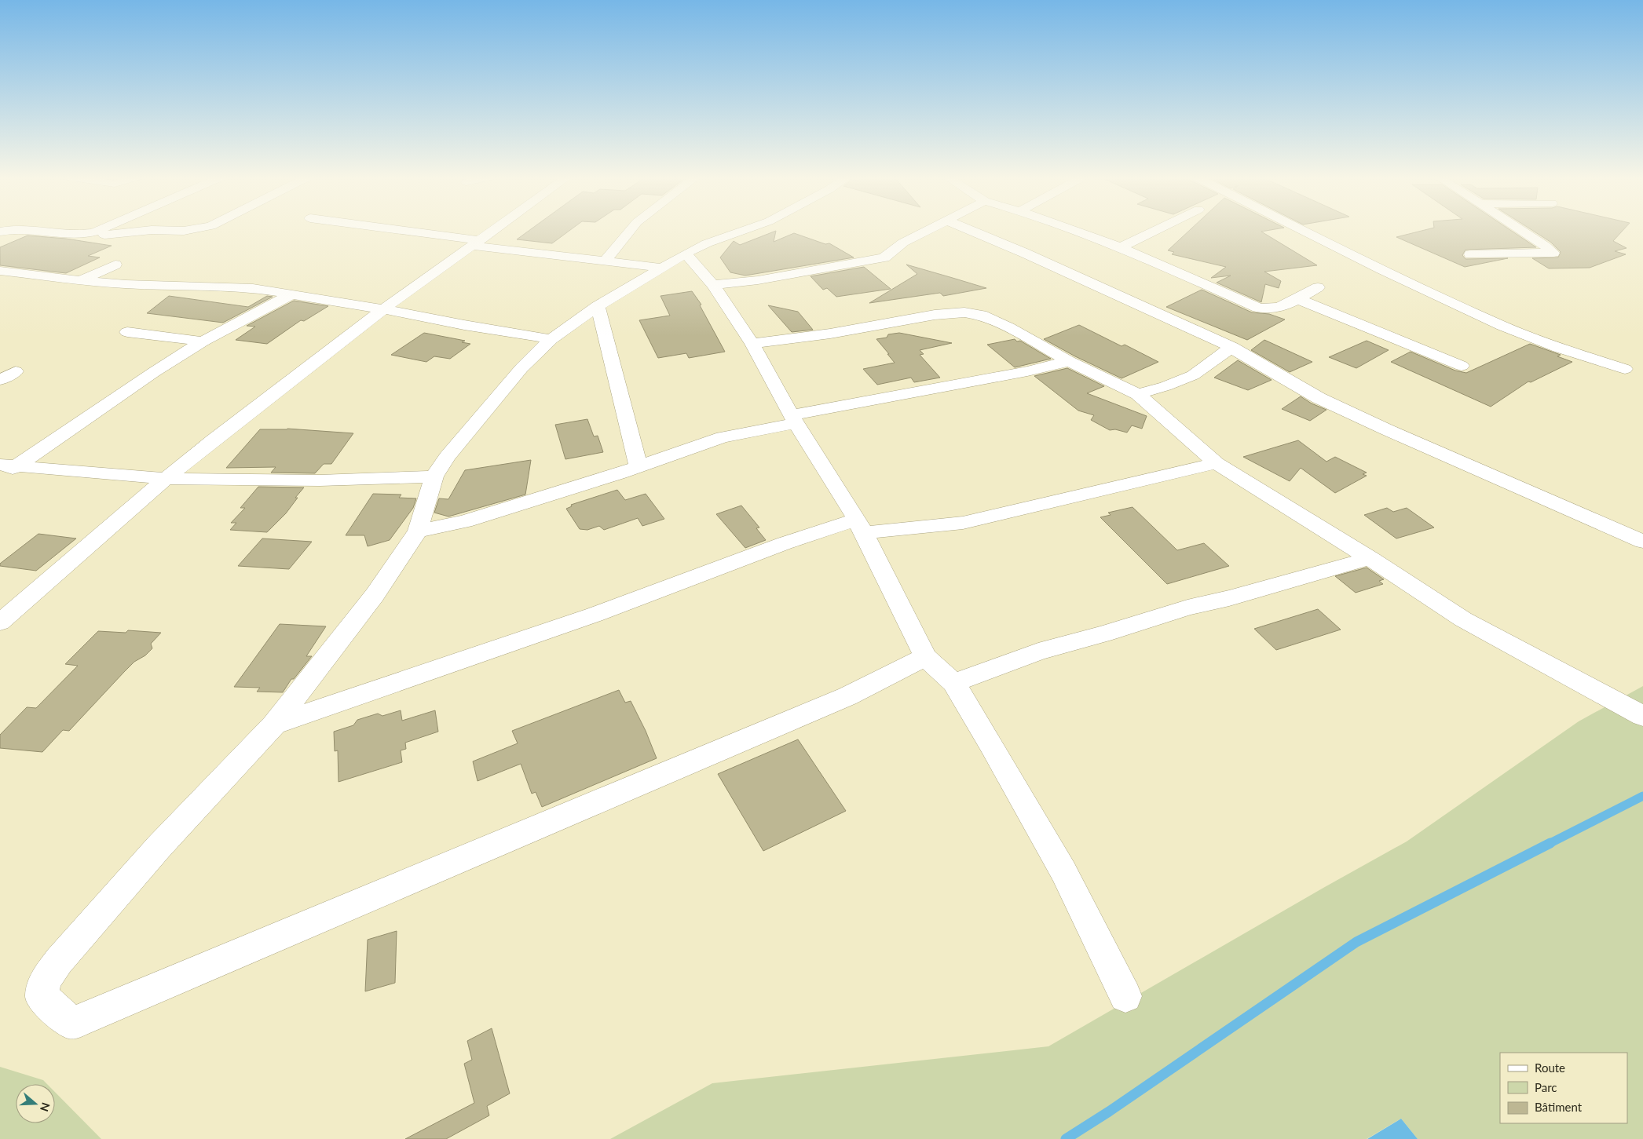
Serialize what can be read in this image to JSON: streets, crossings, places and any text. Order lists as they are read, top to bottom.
{
  "legend": ["Route", "Parc", "Bâtiment"],
  "north": "right"
}
